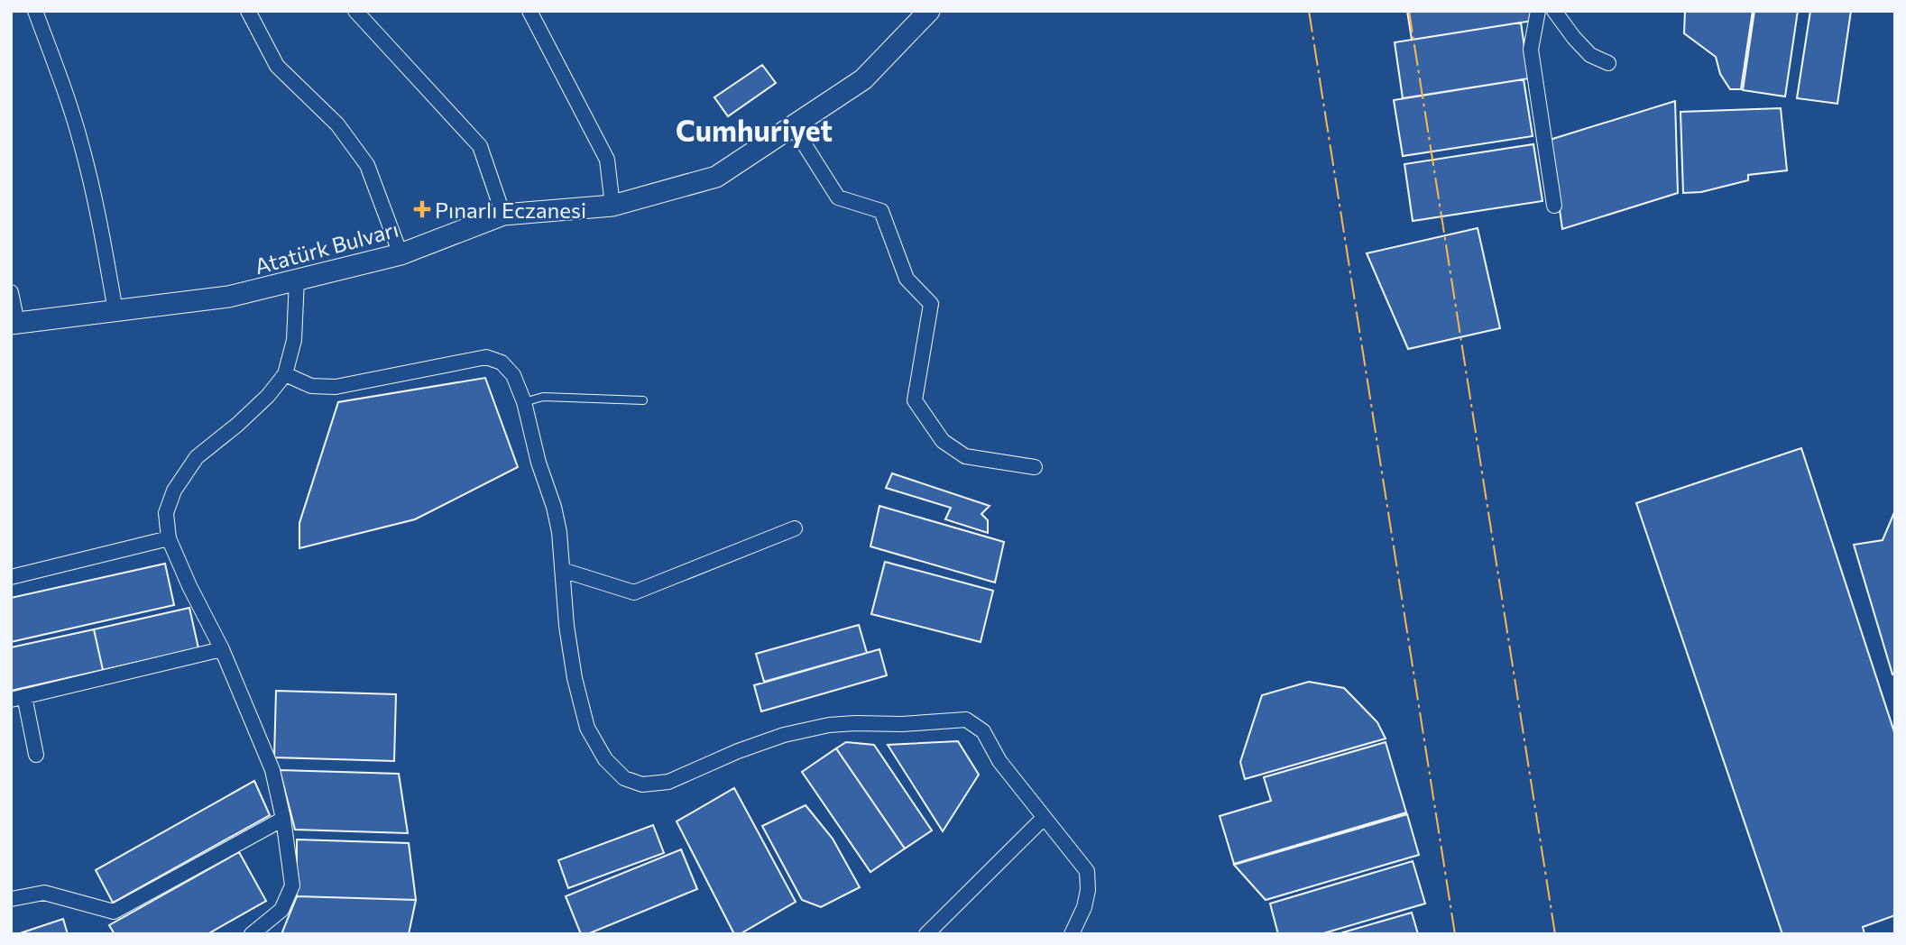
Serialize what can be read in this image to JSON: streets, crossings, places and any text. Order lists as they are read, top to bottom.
{
  "streets": {
    "street": ["Atatürk Bulvarı"]
  },
  "districts": ["Cumhuriyet"],
  "places": {
    "health": ["Pınarlı Eczanesi"]
  }
}
